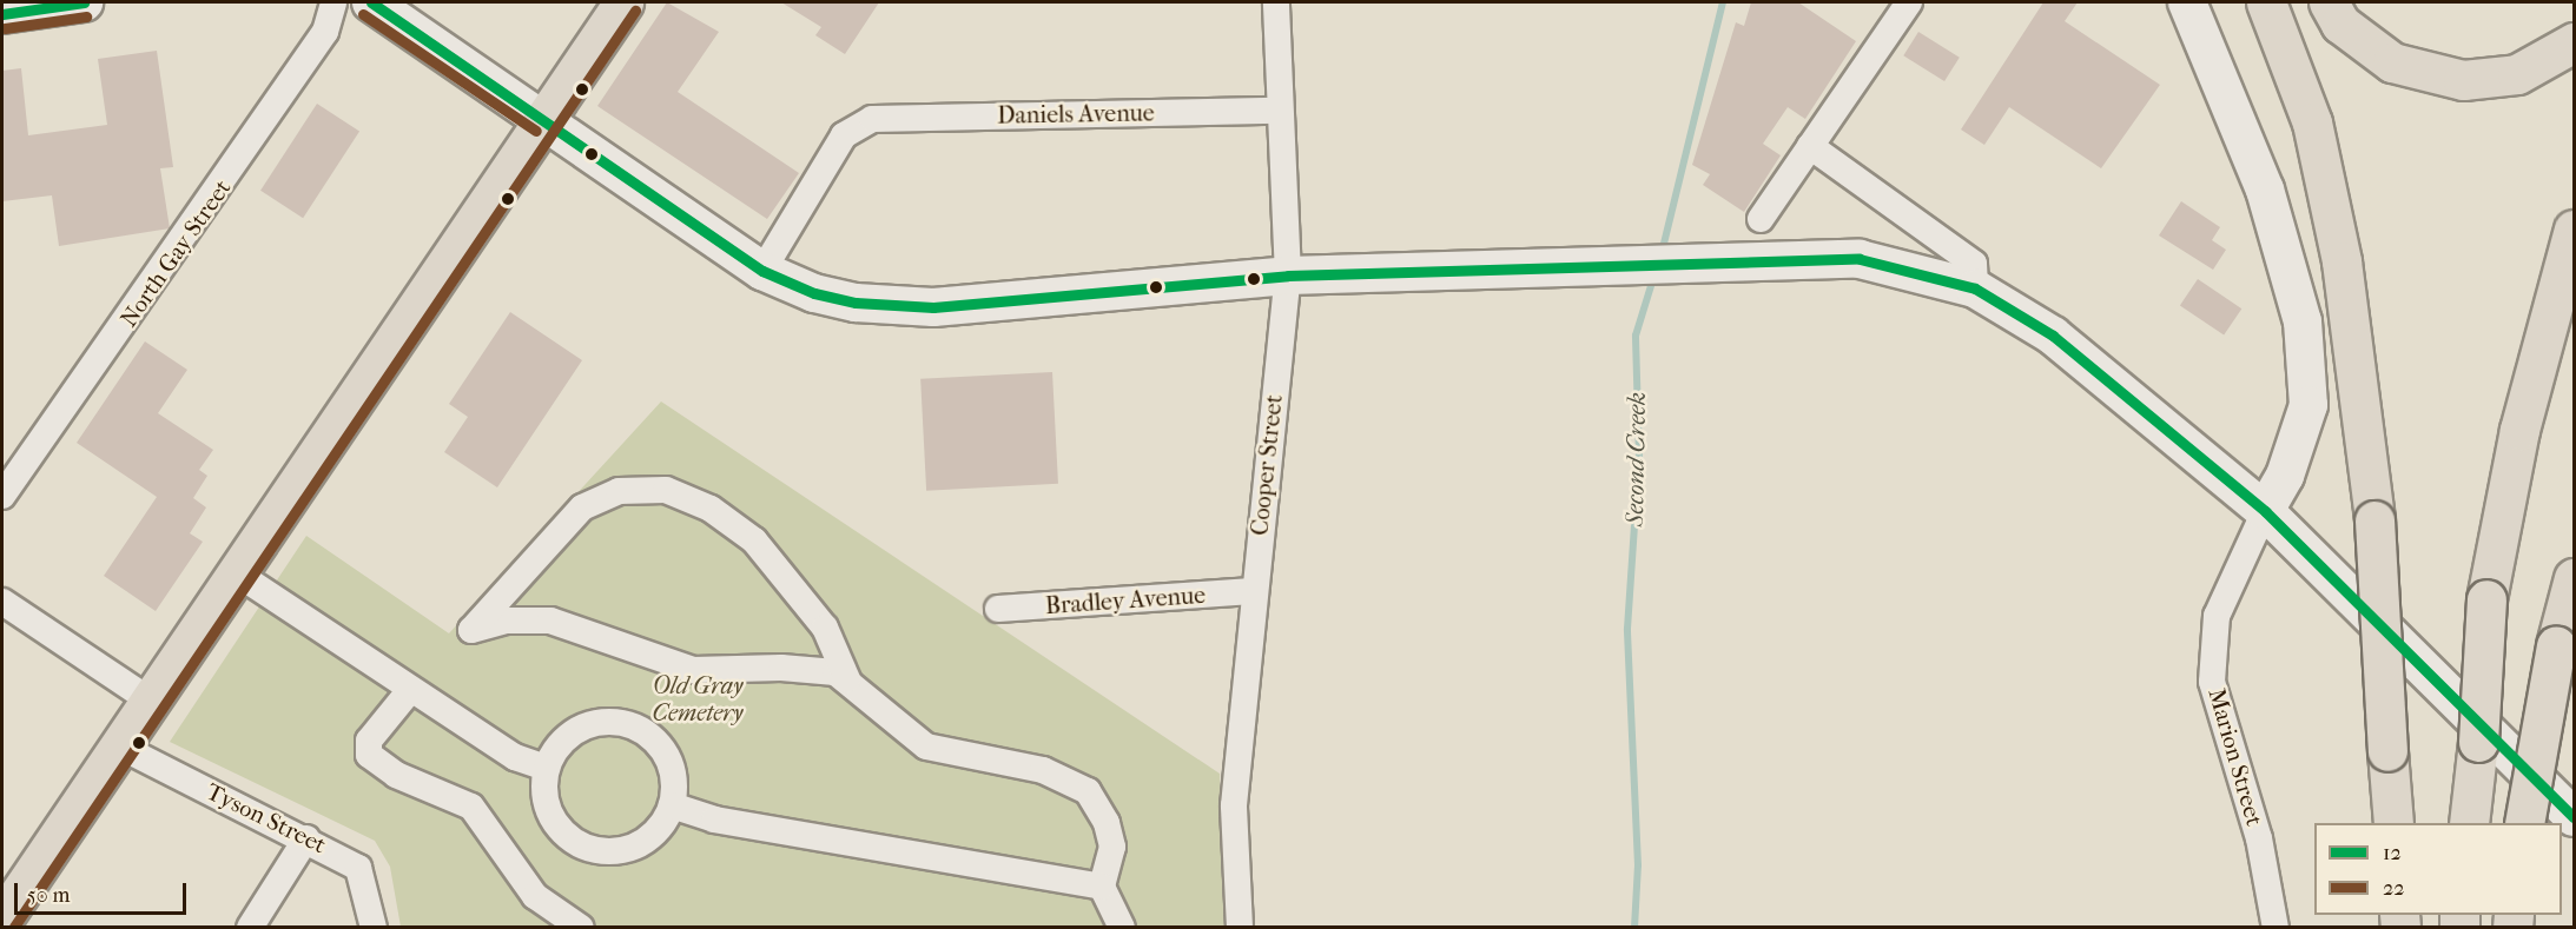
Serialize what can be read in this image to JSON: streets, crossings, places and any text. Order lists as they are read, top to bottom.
{
  "streets": {
    "street": [
      "Daniels Avenue",
      "North Gay Street",
      "Cooper Street",
      "Bradley Avenue",
      "Marion Street",
      "Tyson Street"
    ]
  },
  "crossings": [
    ["Daniels Avenue", "Cooper Street"],
    ["Cooper Street", "Bradley Avenue"]
  ],
  "water": ["Second Creek"],
  "parks": ["Old Gray Cemetery"],
  "lines": ["transit line 12", "transit line 22"],
  "legend": ["12", "22"],
  "scale_bar": "50 m"
}
